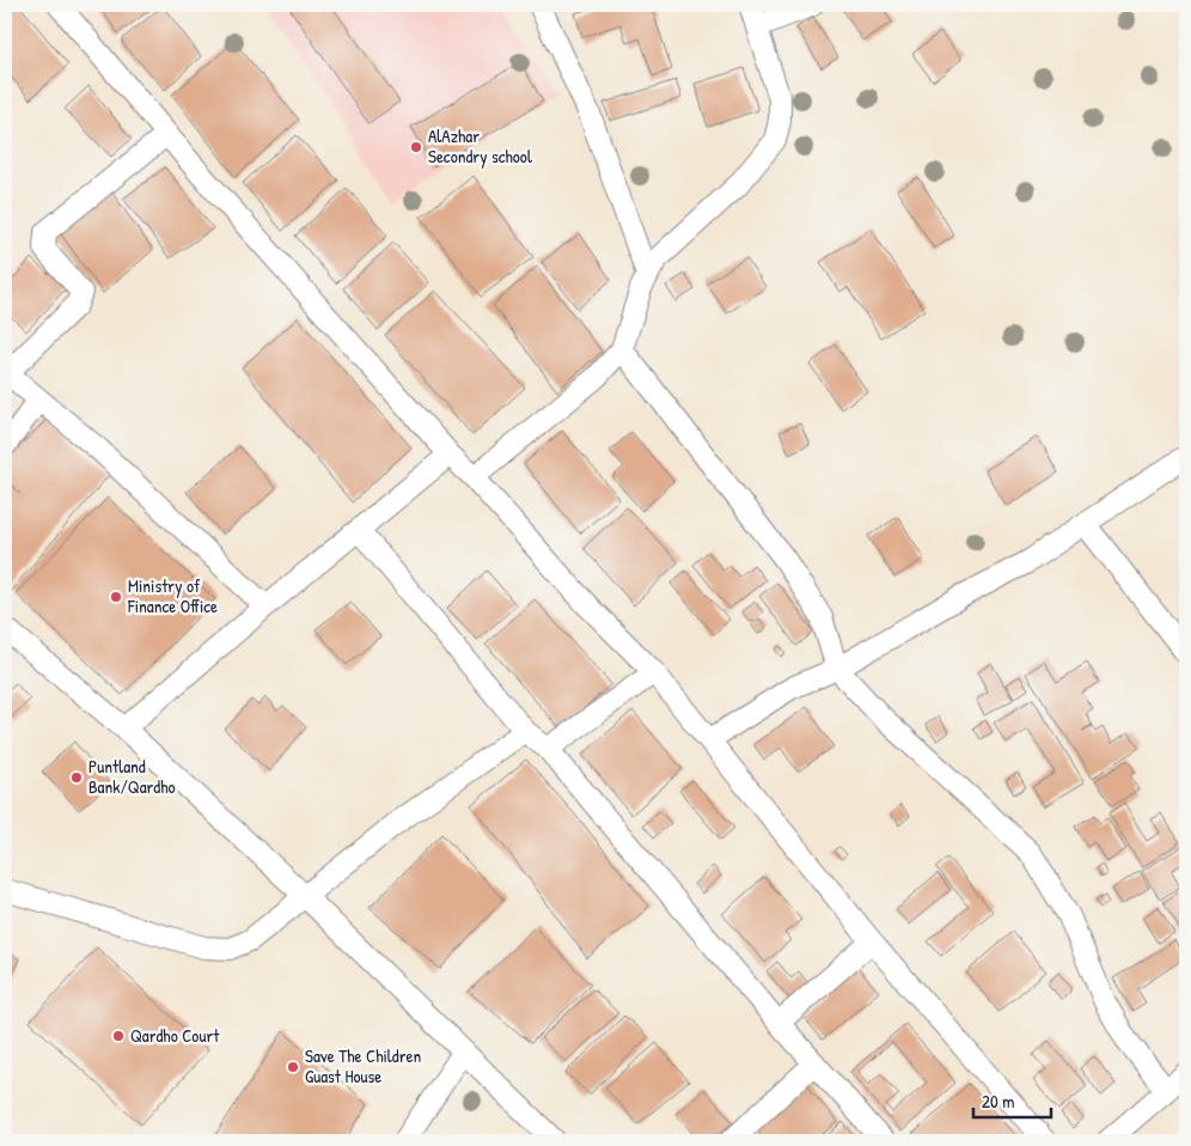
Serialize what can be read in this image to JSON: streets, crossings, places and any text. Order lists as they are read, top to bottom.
{
  "places": [
    "AlAzhar Secondry school",
    "Ministry of Finance Office",
    "Puntland Bank/Qardho",
    "Qardho Court",
    "Save The Children Guast House"
  ],
  "scale_bar": "20 m"
}
